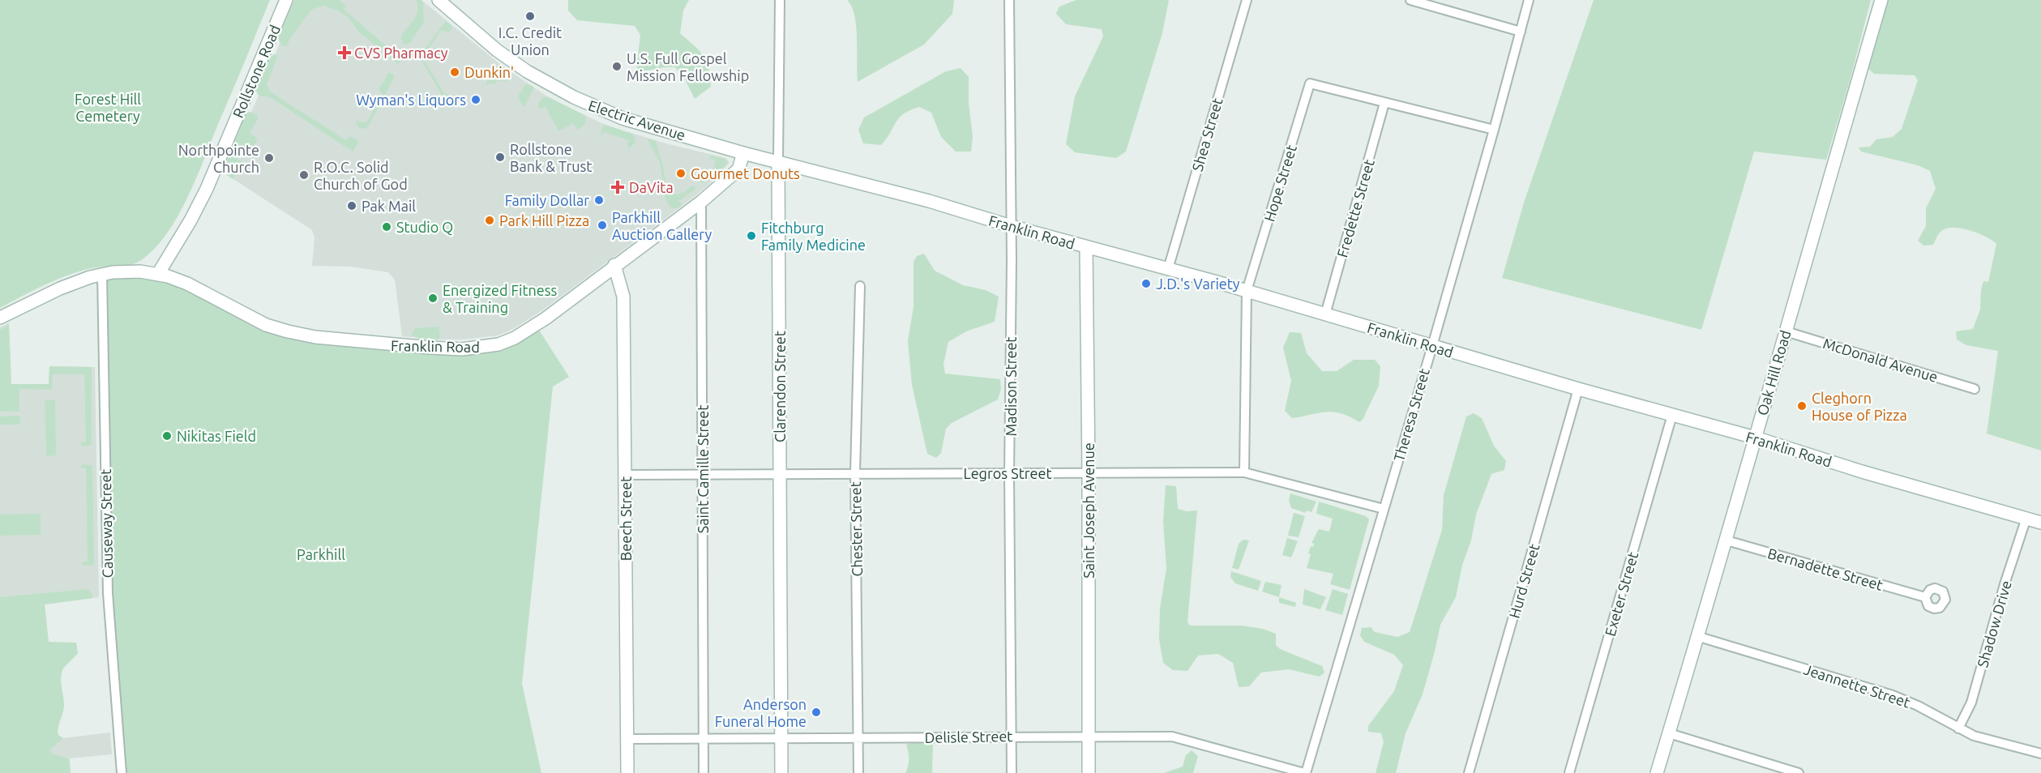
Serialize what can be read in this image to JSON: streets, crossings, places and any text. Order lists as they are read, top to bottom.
{
  "streets": {
    "main road": [
      "Rollstone Road",
      "Electric Avenue",
      "Franklin Road",
      "Oak Hill Road",
      "Clarendon Street",
      "Saint Joseph Avenue",
      "Beech Street"
    ],
    "street": [
      "Shea Street",
      "Hope Street",
      "Fredette Street",
      "McDonald Avenue",
      "Madison Street",
      "Theresa Street",
      "Saint Camille Street",
      "Legros Street",
      "Causeway Street",
      "Chester Street",
      "Bernadette Street",
      "Hurd Street",
      "Exeter Street",
      "Shadow Drive",
      "Jeannette Street",
      "Delisle Street"
    ]
  },
  "crossings": [
    ["Rollstone Road", "Franklin Road"],
    ["Electric Avenue", "Franklin Road"],
    ["Electric Avenue", "Clarendon Street"],
    ["Shea Street", "Franklin Road"],
    ["Hope Street", "Fredette Street"],
    ["Hope Street", "Franklin Road"],
    ["Hope Street", "Theresa Street"],
    ["Hope Street", "Legros Street"],
    ["Fredette Street", "Franklin Road"],
    ["Franklin Road", "Oak Hill Road"],
    ["Franklin Road", "Clarendon Street"],
    ["Franklin Road", "Madison Street"],
    ["Franklin Road", "Theresa Street"],
    ["Franklin Road", "Saint Camille Street"],
    ["Franklin Road", "Saint Joseph Avenue"],
    ["Franklin Road", "Beech Street"],
    ["Franklin Road", "Hurd Street"],
    ["Franklin Road", "Exeter Street"],
    ["Franklin Road", "Shadow Drive"],
    ["McDonald Avenue", "Oak Hill Road"],
    ["Oak Hill Road", "Bernadette Street"],
    ["Oak Hill Road", "Jeannette Street"],
    ["Clarendon Street", "Legros Street"],
    ["Clarendon Street", "Delisle Street"],
    ["Madison Street", "Legros Street"],
    ["Madison Street", "Delisle Street"],
    ["Theresa Street", "Legros Street"],
    ["Theresa Street", "Delisle Street"],
    ["Saint Camille Street", "Legros Street"],
    ["Saint Camille Street", "Delisle Street"],
    ["Legros Street", "Saint Joseph Avenue"],
    ["Legros Street", "Beech Street"],
    ["Legros Street", "Chester Street"],
    ["Saint Joseph Avenue", "Delisle Street"],
    ["Beech Street", "Delisle Street"],
    ["Chester Street", "Delisle Street"],
    ["Shadow Drive", "Jeannette Street"]
  ],
  "parks": ["Forest Hill Cemetery", "Parkhill"],
  "places": {
    "other": [
      "I.C. Credit Union",
      "U.S. Full Gospel Mission Fellowship",
      "Dunkin'",
      "Wyman's Liquors",
      "Rollstone Bank & Trust",
      "Northpointe Church",
      "Gourmet Donuts",
      "R.O.C. Solid Church of God",
      "Family Dollar",
      "Pak Mail",
      "Park Hill Pizza",
      "Parkhill Auction Gallery",
      "Studio Q",
      "Fitchburg Family Medicine",
      "J.D.'s Variety",
      "Energized Fitness & Training",
      "Cleghorn House of Pizza",
      "Nikitas Field",
      "Anderson Funeral Home"
    ],
    "health": ["CVS Pharmacy", "DaVita"]
  }
}
